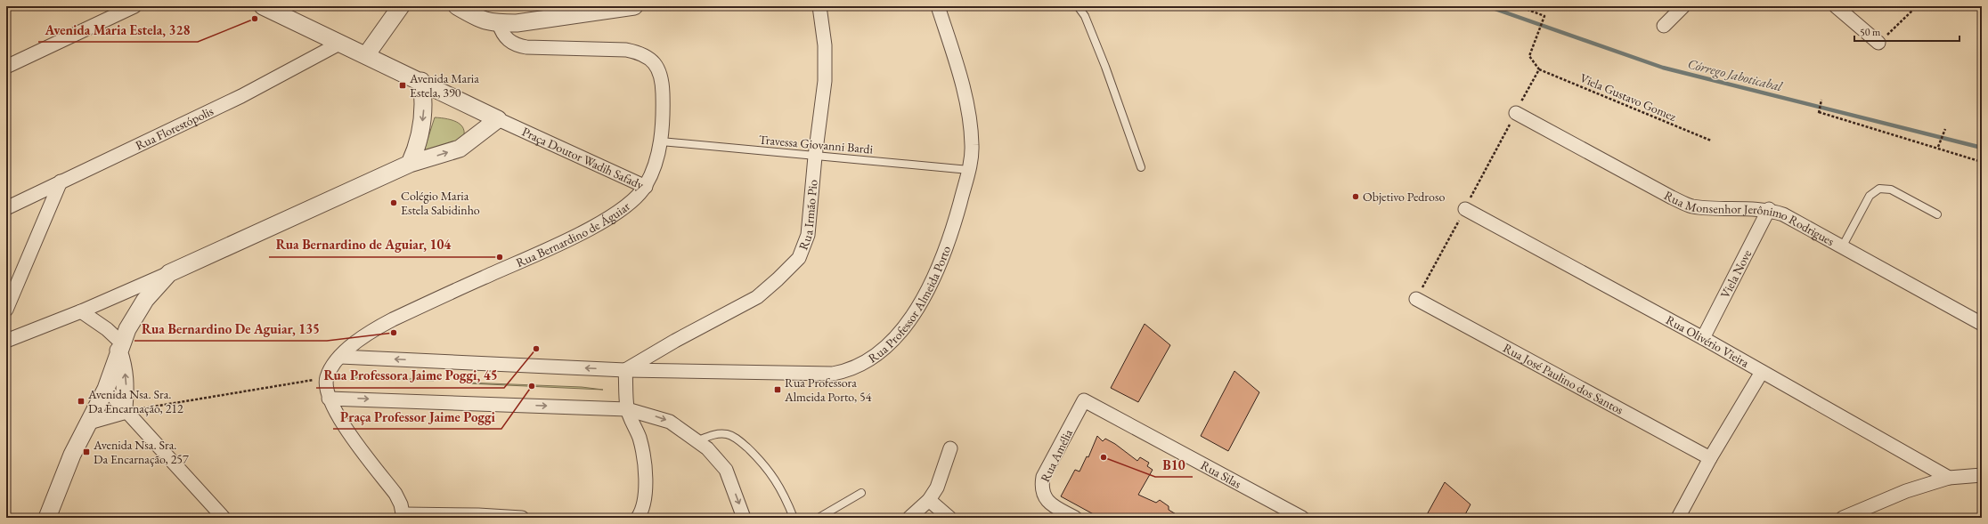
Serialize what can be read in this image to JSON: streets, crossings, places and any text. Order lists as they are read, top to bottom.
{
  "streets": {
    "street": [
      "Rua Florestópolis",
      "Praça Doutor Wadih Safady",
      "Rua Irmão Pio",
      "Rua Monsenhor Jerônimo Rodrigues",
      "Rua Bernardino de Águiar",
      "Viela Nove",
      "Rua Professor Almeida Porto",
      "Rua Olivério Vieira",
      "Rua José Paulino dos Santos",
      "Rua Amélia",
      "Rua Silas"
    ],
    "lane": ["Travessa Giovanni Bardi"],
    "path": ["Viela Gustavo Gomez"]
  },
  "crossings": [
    ["Rua Florestópolis", "Praça Doutor Wadih Safady"],
    ["Travessa Giovanni Bardi", "Praça Doutor Wadih Safady"],
    ["Travessa Giovanni Bardi", "Rua Irmão Pio"],
    ["Travessa Giovanni Bardi", "Rua Professor Almeida Porto"],
    ["Praça Doutor Wadih Safady", "Rua Bernardino de Águiar"],
    ["Rua Irmão Pio", "Rua Professor Almeida Porto"],
    ["Rua Monsenhor Jerônimo Rodrigues", "Viela Nove"],
    ["Rua Bernardino de Águiar", "Rua Professor Almeida Porto"],
    ["Viela Nove", "Rua Olivério Vieira"],
    ["Rua Amélia", "Rua Silas"]
  ],
  "water": ["Córrego Jaboticabal"],
  "places": {
    "other": [
      "Avenida Maria Estela, 328",
      "Objetivo Pedroso",
      "Colégio Maria Estela Sabidinho",
      "Rua Bernardino de Aguiar, 104",
      "Rua Bernardino De Aguiar, 135",
      "Rua Professora Jaime Poggi, 45",
      "Praça Professor Jaime Poggi",
      "B10"
    ],
    "transit": [
      "Avenida Maria Estela, 390",
      "Rua Professora Almeida Porto, 54",
      "Avenida Nsa. Sra. Da Encarnação, 212",
      "Avenida Nsa. Sra. Da Encarnação, 257"
    ]
  },
  "scale_bar": "50 m"
}
